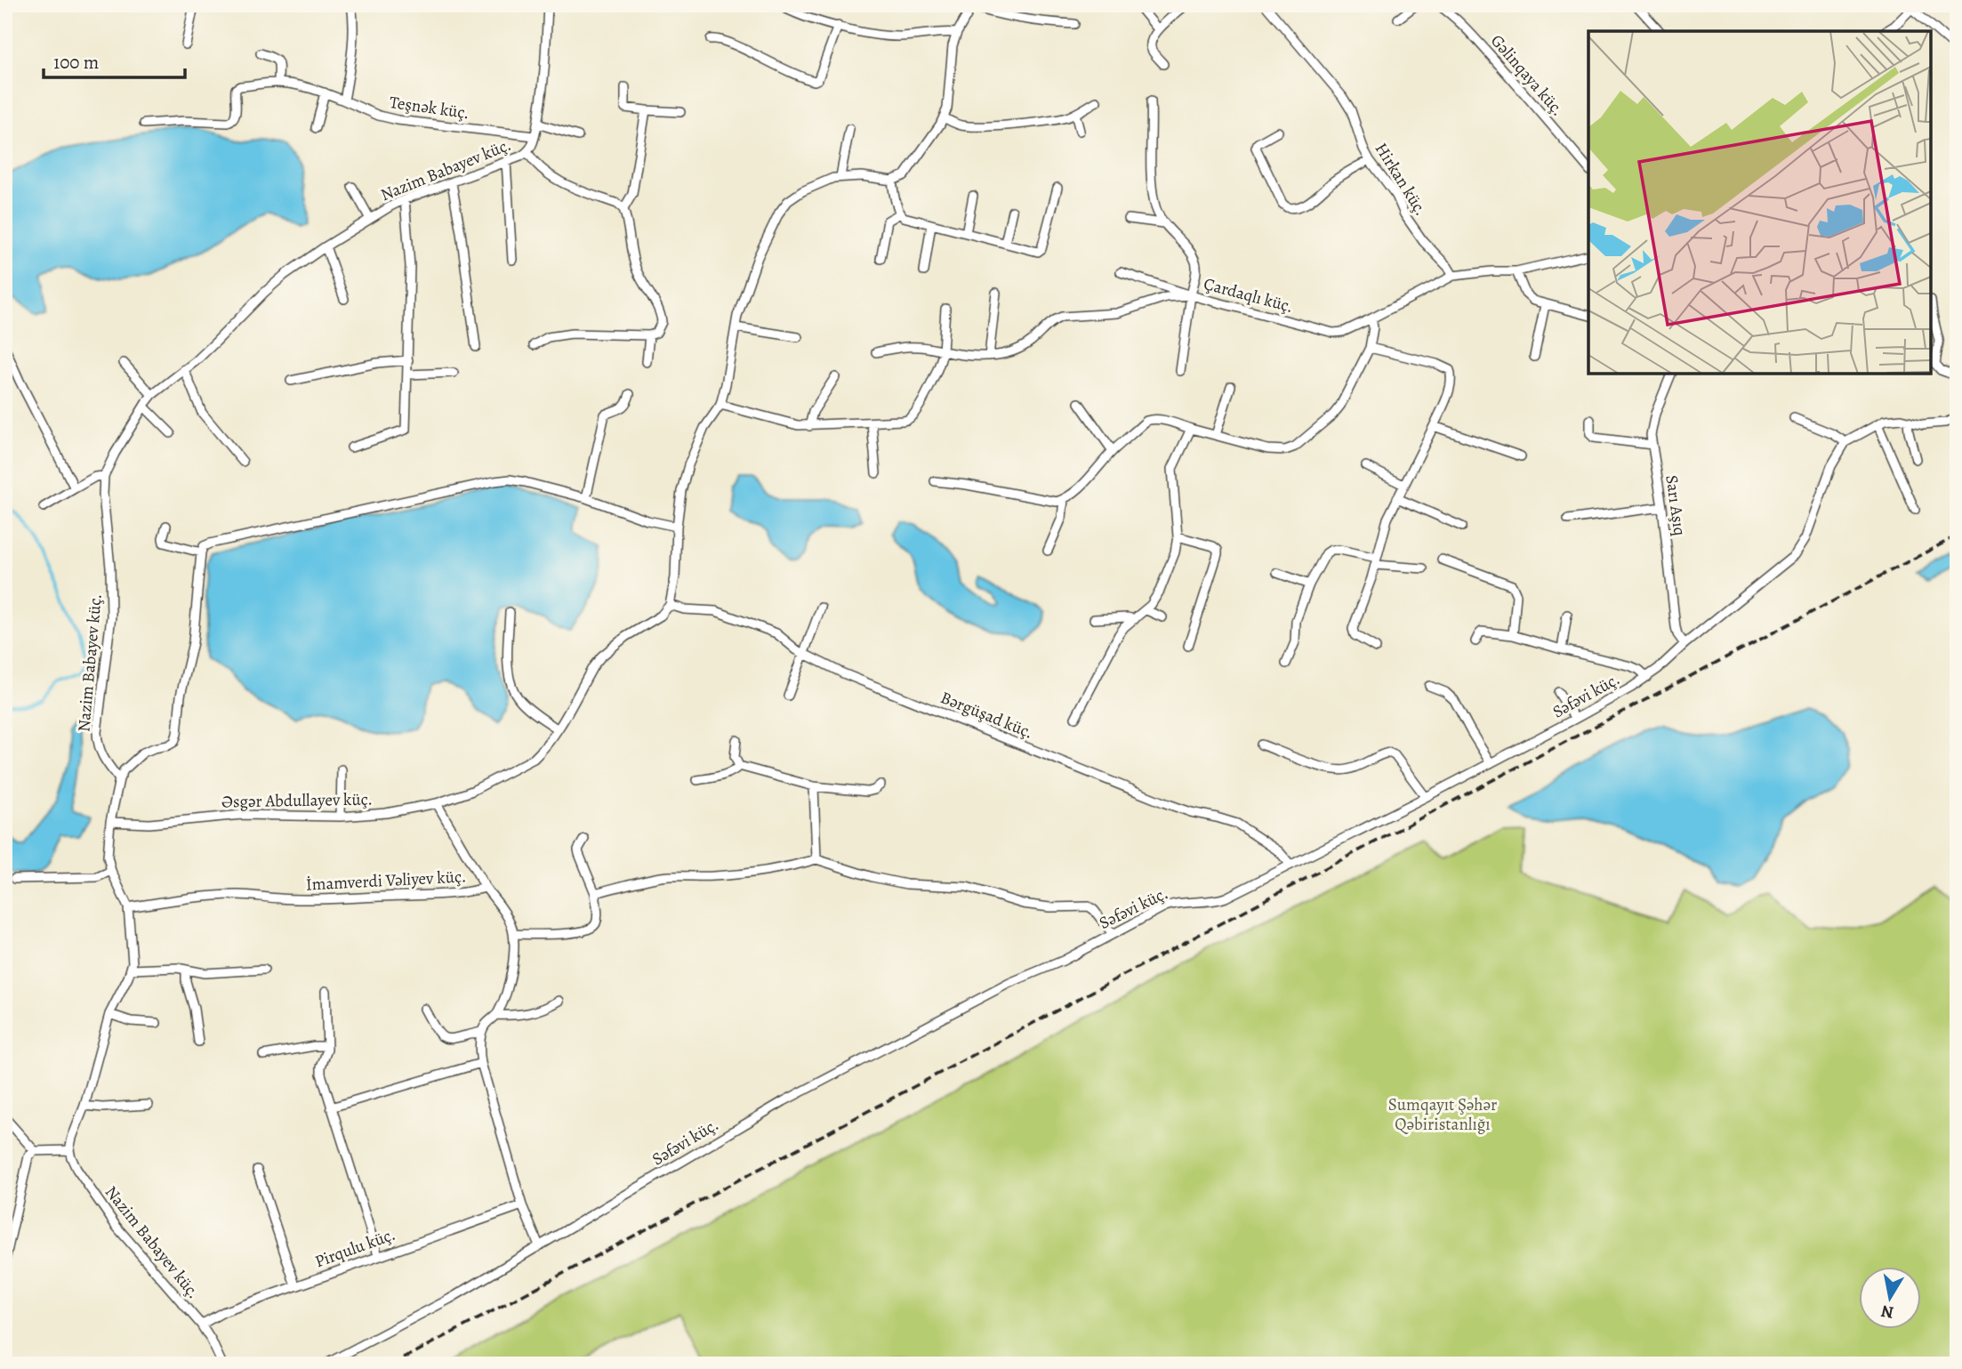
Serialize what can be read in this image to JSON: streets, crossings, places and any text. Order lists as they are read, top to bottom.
{
  "streets": {
    "street": [
      "Gəlinqaya küç.",
      "Teşnək küç.",
      "Nazim Babayev küç.",
      "Hirkan küç.",
      "Çardaqlı küç.",
      "Sarı Aşıq",
      "Səfəvi küç.",
      "Bərgüşad küç.",
      "Əsgər Abdullayev küç.",
      "İmamverdi Vəliyev küç.",
      "Pirqulu küç."
    ]
  },
  "crossings": [
    ["Teşnək küç.", "Nazim Babayev küç."],
    ["Nazim Babayev küç.", "Pirqulu küç."],
    ["Hirkan küç.", "Çardaqlı küç."],
    ["Sarı Aşıq", "Səfəvi küç."],
    ["Səfəvi küç.", "Bərgüşad küç."],
    ["Bərgüşad küç.", "Əsgər Abdullayev küç."]
  ],
  "parks": ["Sumqayıt Şəhər Qəbiristanlığı"],
  "scale_bar": "100 m",
  "north": "bottom"
}
